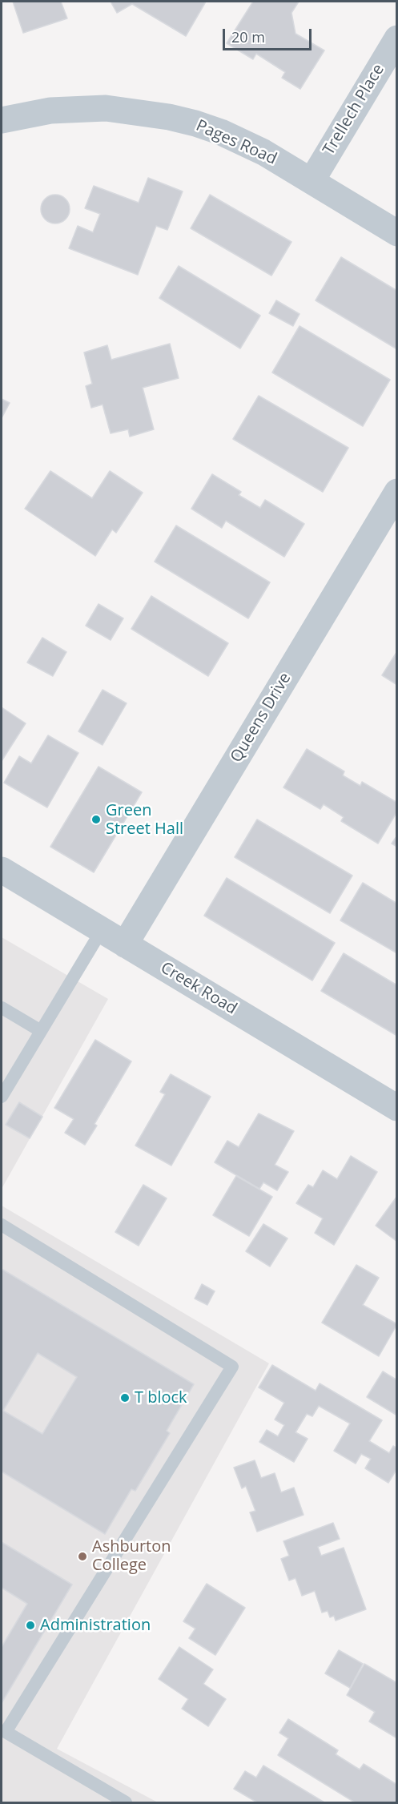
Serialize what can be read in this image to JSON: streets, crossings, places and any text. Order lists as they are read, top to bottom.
{
  "streets": {
    "street": [
      "Trellech Place",
      "Pages Road",
      "Queens Drive",
      "Creek Road"
    ]
  },
  "crossings": [
    ["Trellech Place", "Pages Road"],
    ["Queens Drive", "Creek Road"]
  ],
  "places": [
    "Green Street Hall",
    "T block",
    "Ashburton College",
    "Administration"
  ],
  "scale_bar": "20 m"
}
